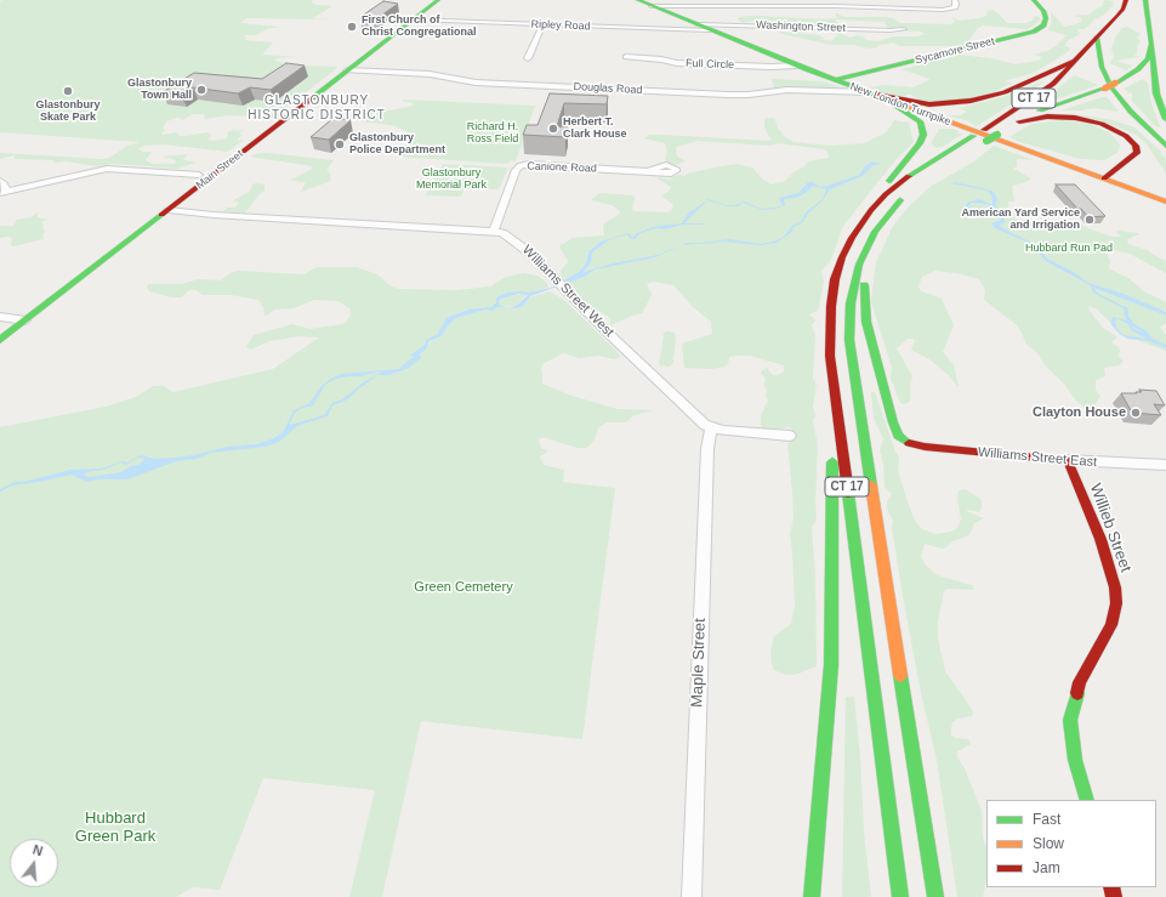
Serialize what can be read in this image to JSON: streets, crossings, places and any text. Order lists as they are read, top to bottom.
{
  "streets": {
    "main road": [
      "Sycamore Street",
      "CT 17",
      "New London Turnpike",
      "Main Street",
      "Williams Street East",
      "Willieb Street"
    ],
    "street": [
      "Ripley Road",
      "Washington Street",
      "Full Circle",
      "Douglas Road",
      "Canione Road",
      "Williams Street West",
      "Maple Street"
    ]
  },
  "crossings": [
    ["Ripley Road", "New London Turnpike"],
    ["Ripley Road", "Main Street"],
    ["Washington Street", "New London Turnpike"],
    ["Sycamore Street", "New London Turnpike"],
    ["Full Circle", "New London Turnpike"],
    ["Douglas Road", "New London Turnpike"],
    ["Douglas Road", "Main Street"],
    ["CT 17", "Williams Street East"],
    ["Canione Road", "Williams Street West"],
    ["Main Street", "Williams Street West"],
    ["Williams Street West", "Maple Street"],
    ["Williams Street East", "Willieb Street"]
  ],
  "districts": ["GLASTONBURY HISTORIC DISTRICT"],
  "parks": [
    "Richard H. Ross Field",
    "Glastonbury Memorial Park",
    "Hubbard Run Pad",
    "Green Cemetery",
    "Hubbard Green Park"
  ],
  "places": [
    "First Church of Christ Congregational",
    "Glastonbury Town Hall",
    "Glastonbury Skate Park",
    "Herbert T. Clark House",
    "Glastonbury Police Department",
    "American Yard Service and Irrigation",
    "Clayton House"
  ],
  "legend": ["Fast", "Slow", "Jam"],
  "north": "top"
}
